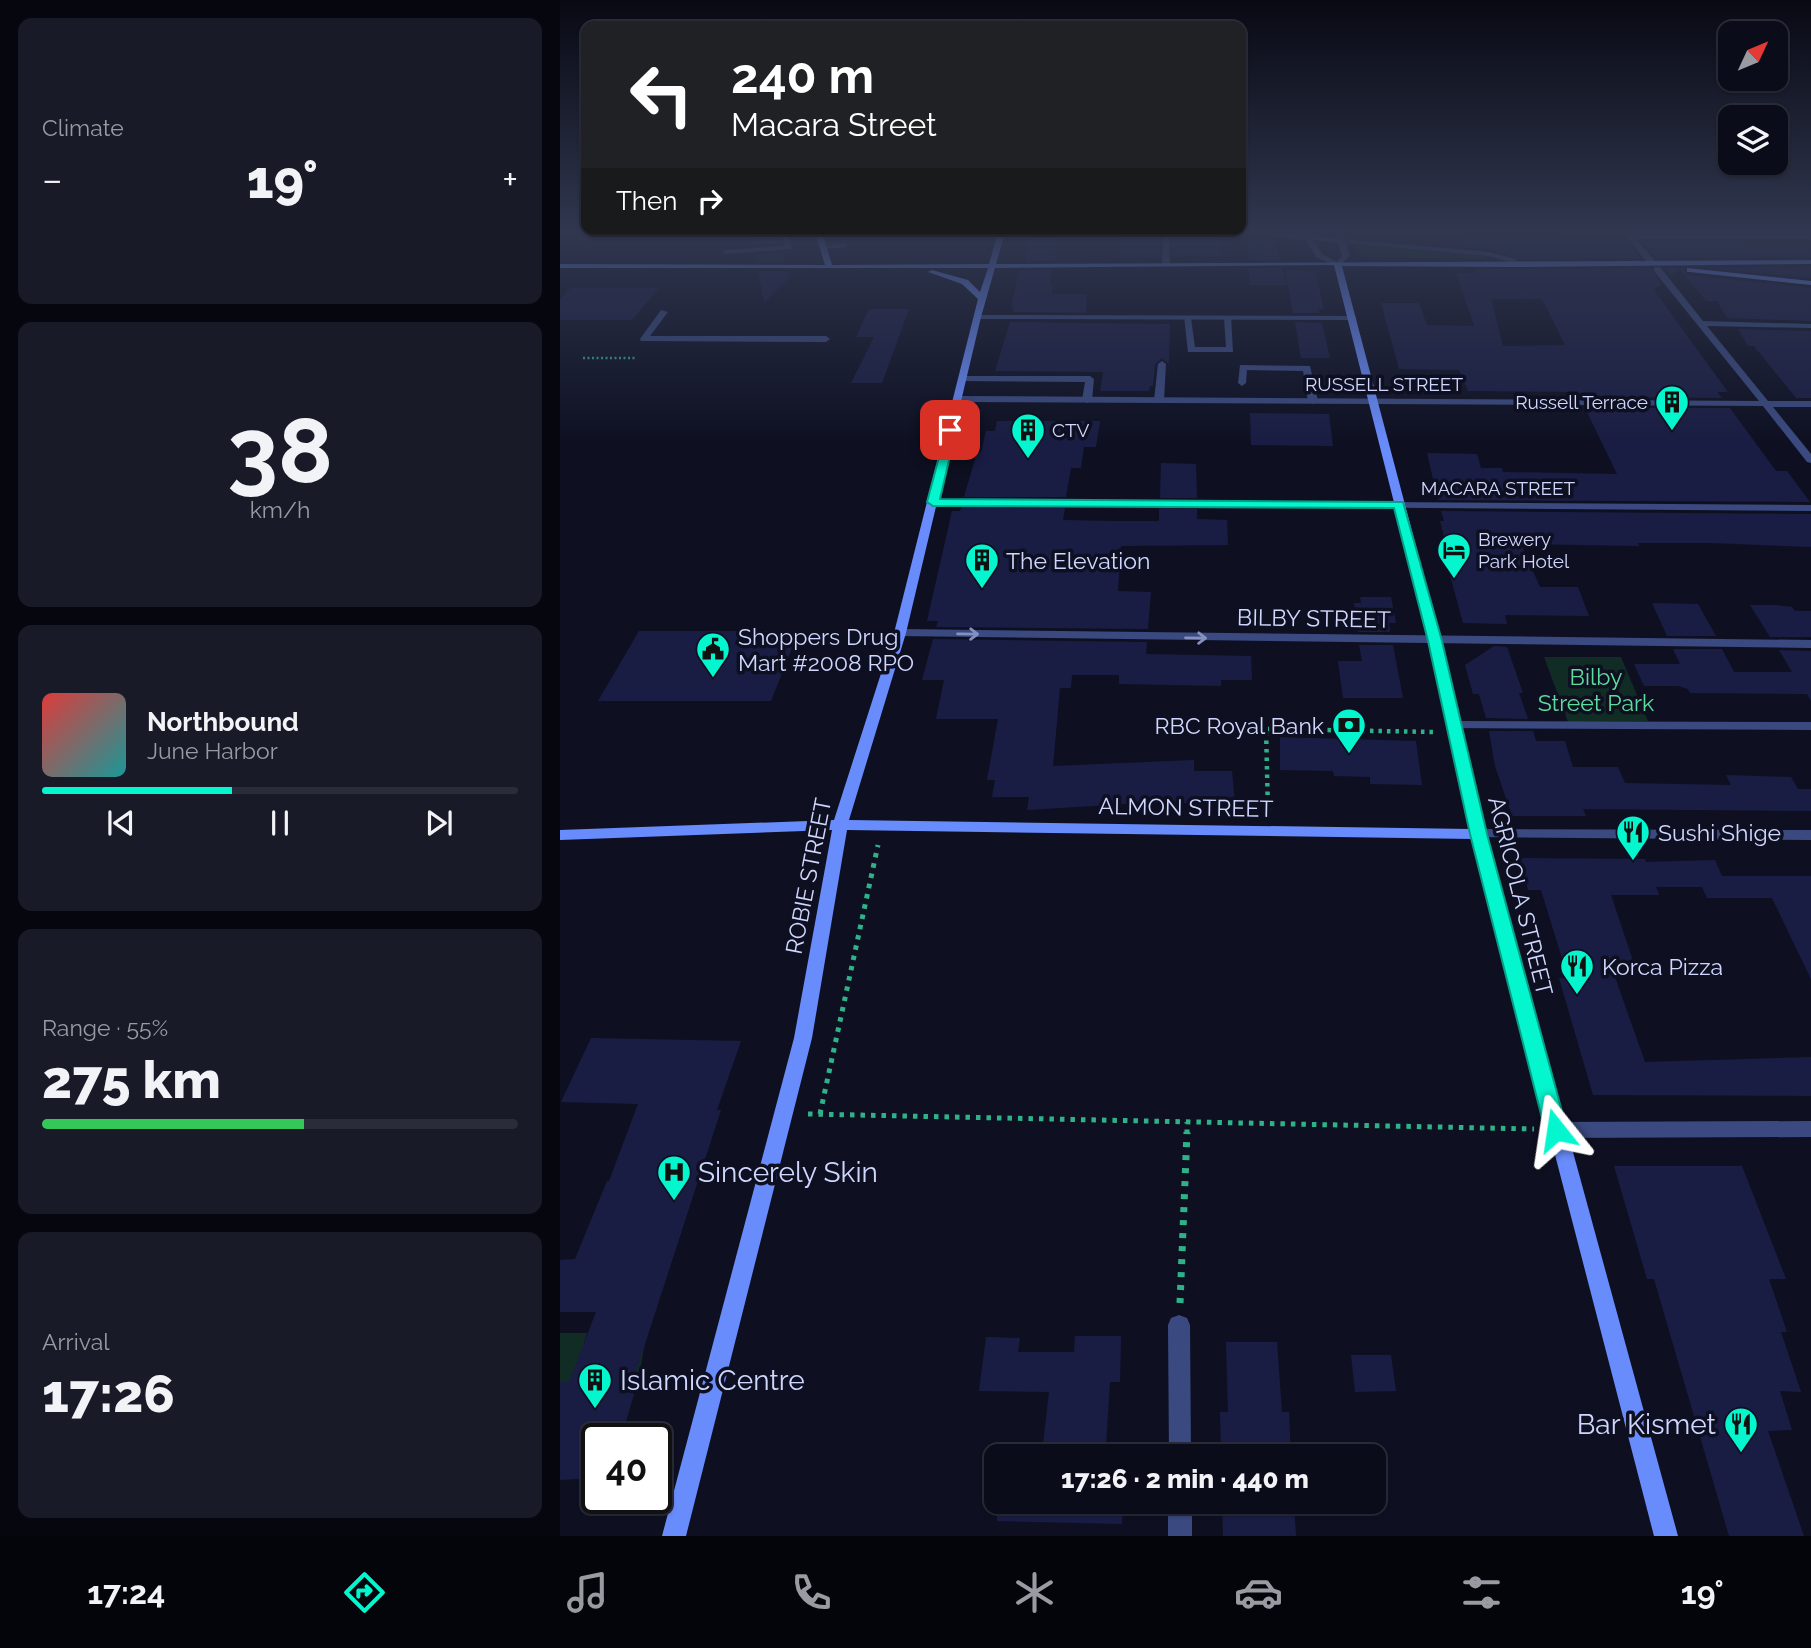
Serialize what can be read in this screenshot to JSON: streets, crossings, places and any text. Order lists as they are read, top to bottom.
{
  "streets": {
    "main road": ["ALMON STREET", "ROBIE STREET", "AGRICOLA STREET"],
    "street": ["RUSSELL STREET", "MACARA STREET", "BILBY STREET"]
  },
  "crossings": [
    ["RUSSELL STREET", "ROBIE STREET"],
    ["RUSSELL STREET", "AGRICOLA STREET"],
    ["MACARA STREET", "ROBIE STREET"],
    ["MACARA STREET", "AGRICOLA STREET"],
    ["BILBY STREET", "ROBIE STREET"],
    ["BILBY STREET", "AGRICOLA STREET"],
    ["ALMON STREET", "ROBIE STREET"],
    ["ALMON STREET", "AGRICOLA STREET"]
  ],
  "one_way": ["BILBY STREET"],
  "parks": ["Bilby Street Park"],
  "places": {
    "building": [
      "Russell Terrace",
      "CTV",
      "The Elevation",
      "Islamic Centre"
    ],
    "hotel": ["Brewery Park Hotel"],
    "public building": ["Shoppers Drug Mart #2008 RPO"],
    "bank": ["RBC Royal Bank"],
    "restaurant": ["Sushi Shige", "Korca Pizza", "Bar Kismet"],
    "hospital": ["Sincerely Skin"]
  },
  "north": "top right",
  "page": {
    "tile": [
      "Climate",
      ["38", "km/h"],
      ["Range · 55%", "275 km"],
      ["Arrival", "17:26"]
    ],
    "turn": ["240 m", "Macara Street"],
    "heat": ["−", "19°", "+"],
    "then": "Then",
    "song": ["Northbound", "June Harbor"],
    "limit": "40",
    "trip": "17:26 · 2 min · 440 m",
    "tabs": ["17:24", "19°"]
  }
}
